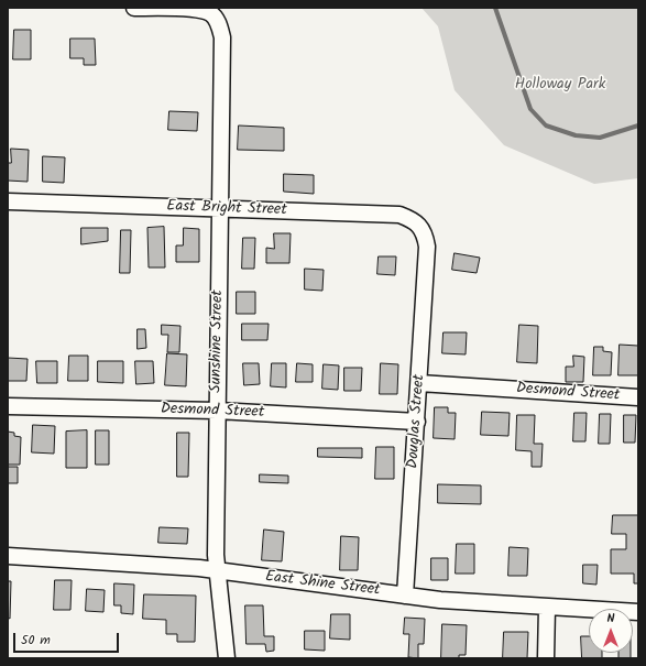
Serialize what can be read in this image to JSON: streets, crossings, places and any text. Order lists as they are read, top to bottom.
{
  "streets": {
    "street": [
      "East Bright Street",
      "Sunshine Street",
      "Desmond Street",
      "Douglas Street",
      "East Shine Street"
    ]
  },
  "crossings": [
    ["East Bright Street", "Sunshine Street"],
    ["East Bright Street", "Douglas Street"],
    ["Sunshine Street", "Desmond Street"],
    ["Sunshine Street", "East Shine Street"],
    ["Desmond Street", "Douglas Street"],
    ["Douglas Street", "East Shine Street"]
  ],
  "parks": ["Holloway Park"],
  "scale_bar": "50 m",
  "north": "top"
}
